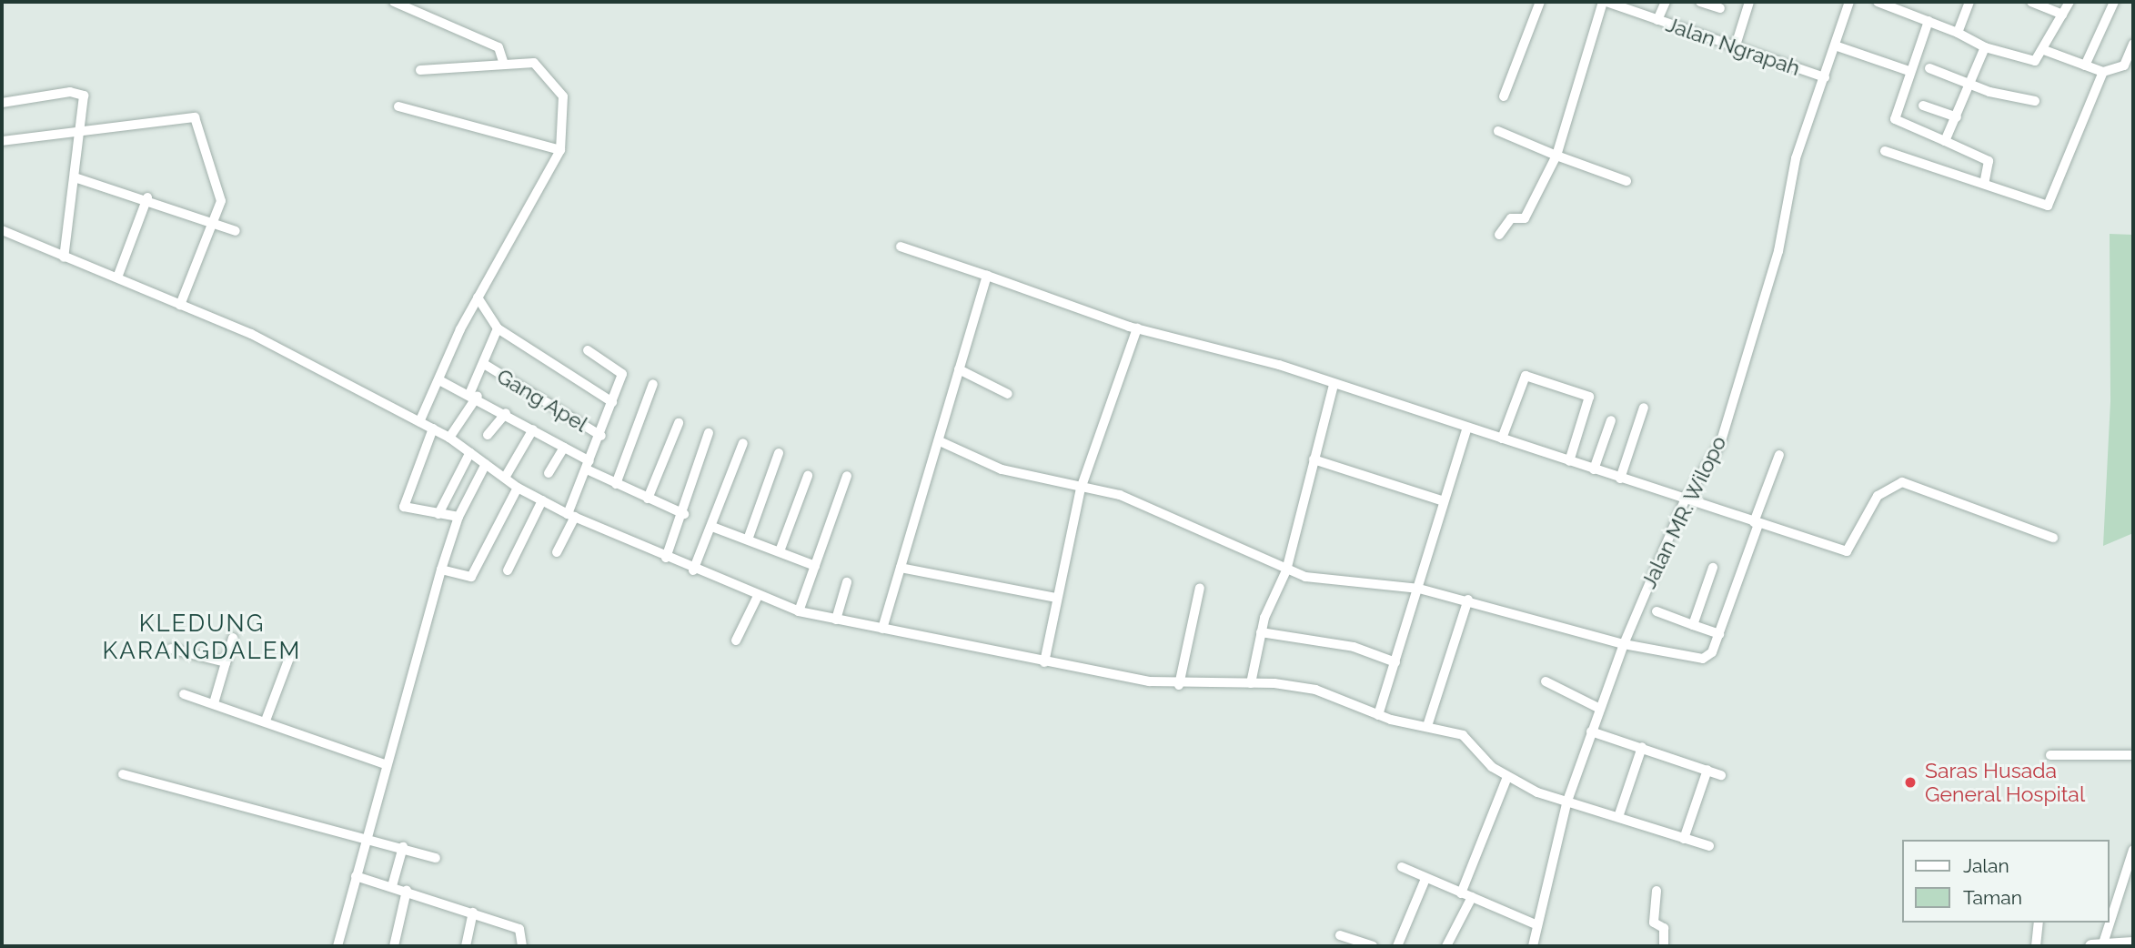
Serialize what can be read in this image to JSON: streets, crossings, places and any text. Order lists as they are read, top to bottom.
{
  "streets": {
    "street": ["Jalan Ngrapah", "Gang Apel", "Jalan MR. Wilopo"]
  },
  "crossings": [
    ["Jalan Ngrapah", "Jalan MR. Wilopo"]
  ],
  "districts": ["KLEDUNG KARANGDALEM"],
  "places": ["Saras Husada General Hospital"],
  "legend": ["Jalan", "Taman"]
}
